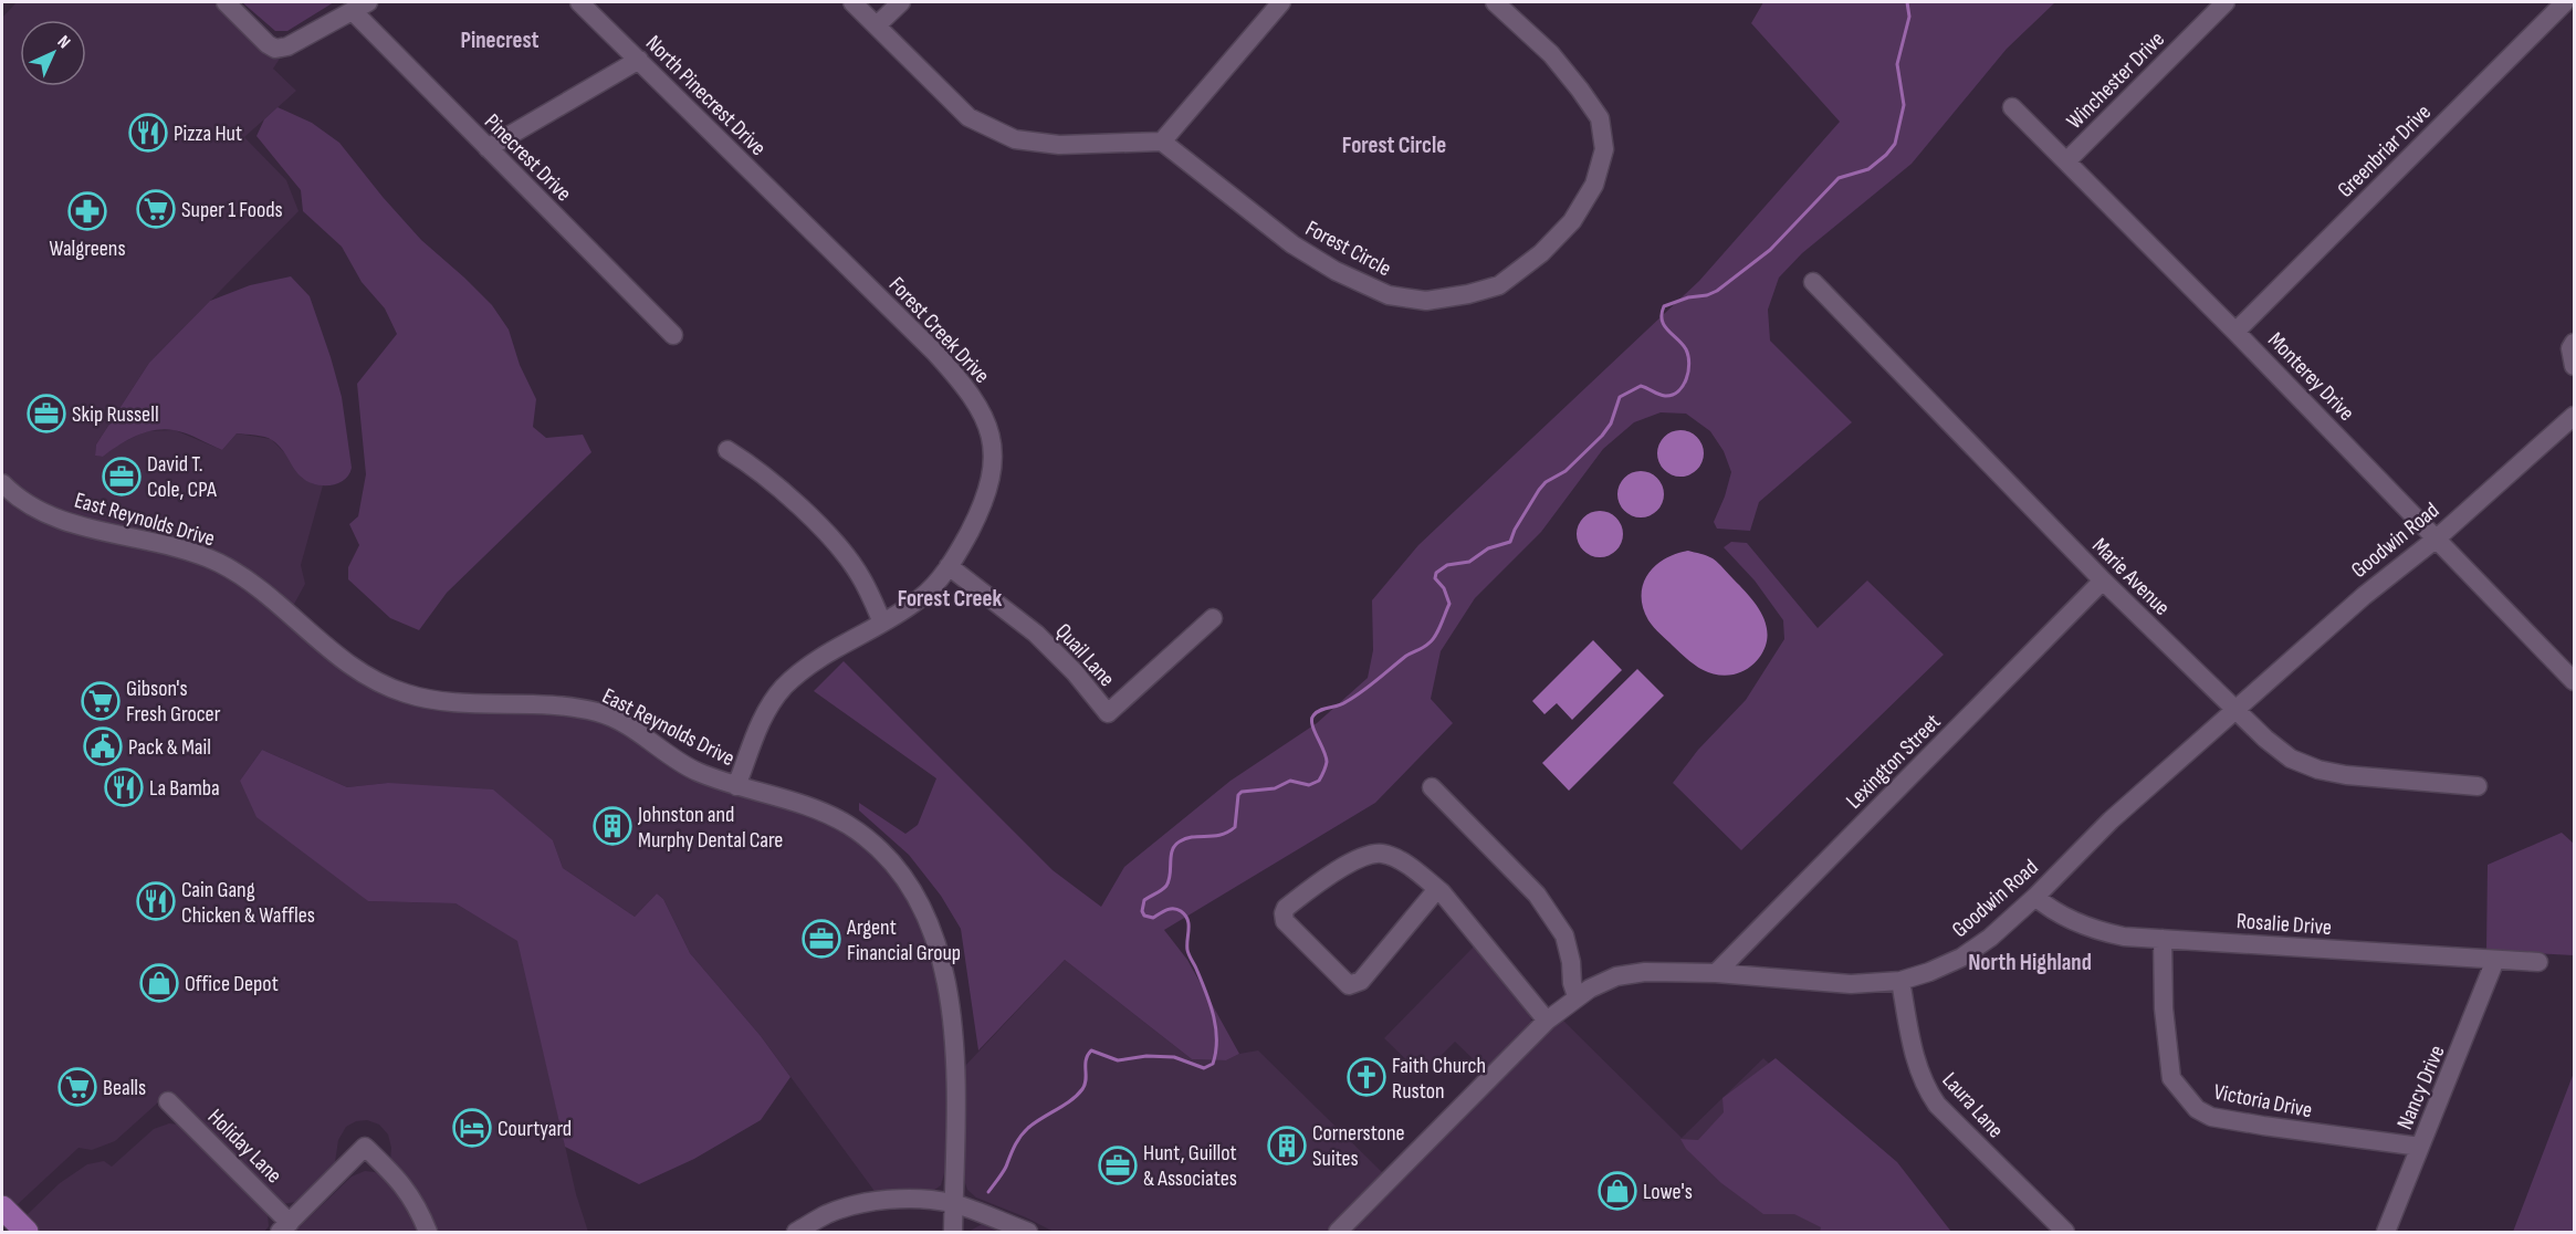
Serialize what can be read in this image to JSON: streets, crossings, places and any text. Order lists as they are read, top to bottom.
{
  "streets": {
    "street": [
      "Winchester Drive",
      "North Pinecrest Drive",
      "Greenbriar Drive",
      "Pinecrest Drive",
      "Forest Circle",
      "Forest Creek Drive",
      "Monterey Drive",
      "East Reynolds Drive",
      "Goodwin Road",
      "Marie Avenue",
      "Quail Lane",
      "Lexington Street",
      "Rosalie Drive",
      "Nancy Drive",
      "Victoria Drive",
      "Laura Lane",
      "Holiday Lane"
    ]
  },
  "crossings": [
    ["Winchester Drive", "Monterey Drive"],
    ["North Pinecrest Drive", "Forest Creek Drive"],
    ["Greenbriar Drive", "Monterey Drive"],
    ["Forest Creek Drive", "East Reynolds Drive"],
    ["Forest Creek Drive", "Quail Lane"],
    ["Monterey Drive", "Goodwin Road"],
    ["Goodwin Road", "Marie Avenue"],
    ["Goodwin Road", "Lexington Street"],
    ["Goodwin Road", "Rosalie Drive"],
    ["Goodwin Road", "Laura Lane"],
    ["Marie Avenue", "Lexington Street"],
    ["Rosalie Drive", "Nancy Drive"],
    ["Rosalie Drive", "Victoria Drive"],
    ["Nancy Drive", "Victoria Drive"]
  ],
  "districts": [
    "Pinecrest",
    "Forest Circle",
    "Forest Creek",
    "North Highland"
  ],
  "places": {
    "restaurant": ["Pizza Hut", "La Bamba", "Cain Gang Chicken & Waffles"],
    "supermarket": ["Super 1 Foods", "Gibson's Fresh Grocer", "Bealls"],
    "pharmacy": ["Walgreens"],
    "office": [
      "Skip Russell",
      "David T. Cole, CPA",
      "Argent Financial Group",
      "Hunt, Guillot & Associates"
    ],
    "public building": ["Pack & Mail"],
    "building": ["Johnston and Murphy Dental Care", "Cornerstone Suites"],
    "shop": ["Office Depot", "Lowe's"],
    "church": ["Faith Church Ruston"],
    "hotel": ["Courtyard"]
  },
  "north": "top right"
}
